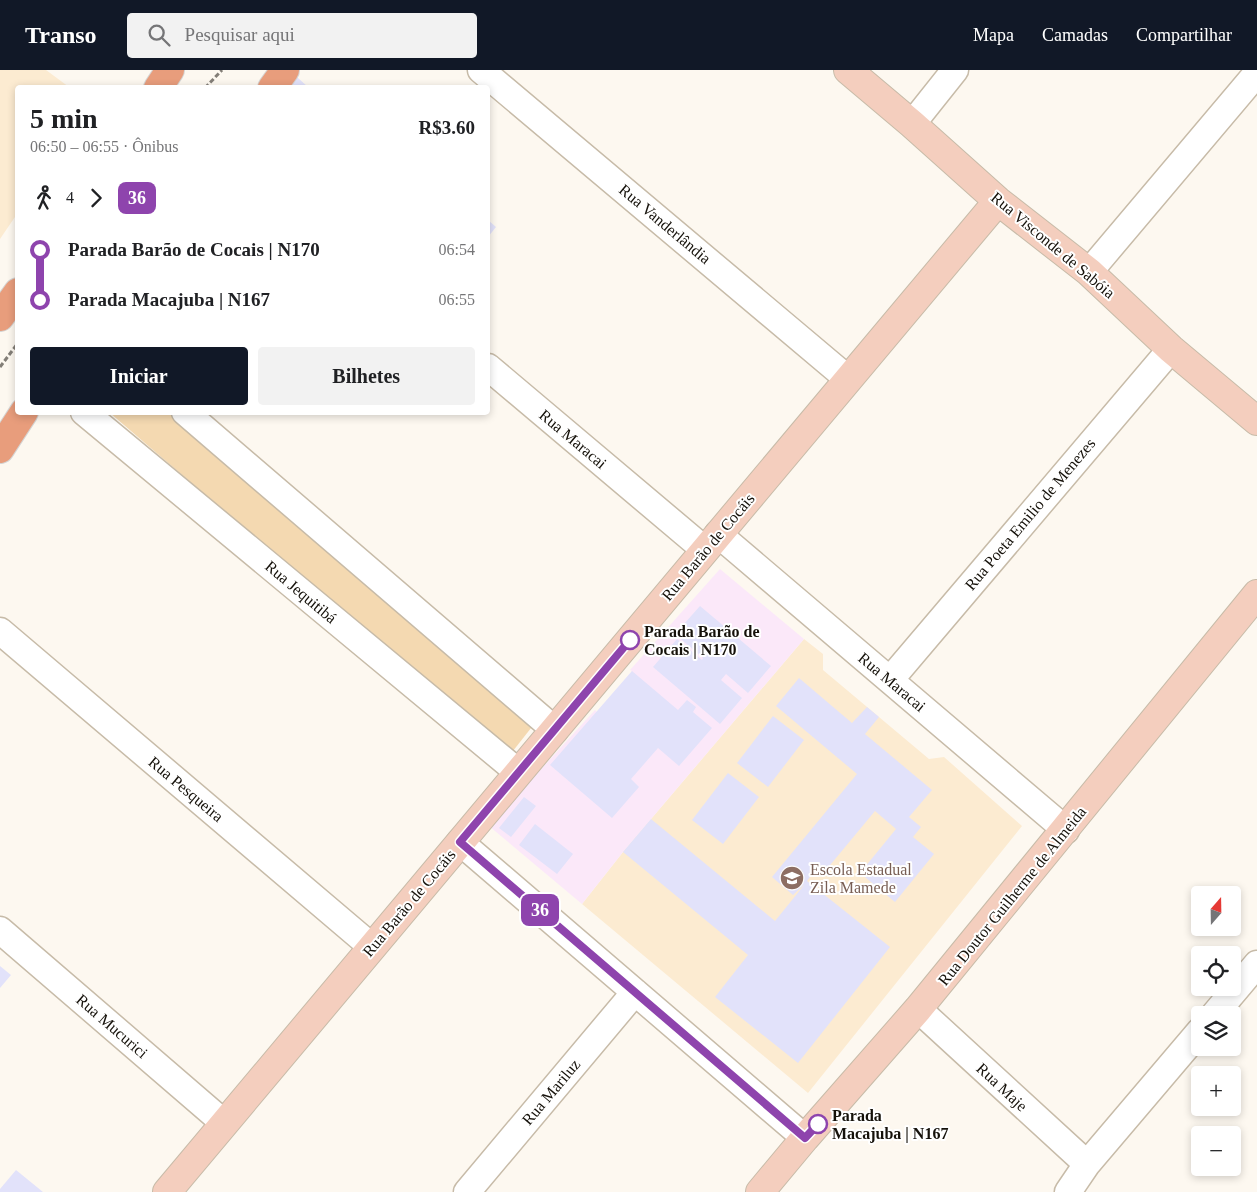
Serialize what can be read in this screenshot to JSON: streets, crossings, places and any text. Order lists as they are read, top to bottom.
{
  "streets": {
    "street": [
      "Rua Vanderlândia",
      "Rua Visconde de Sabóia",
      "Rua Maracai",
      "Rua Poeta Emilio de Menezes",
      "Rua Barão de Cocáis",
      "Rua Jequitibá",
      "Rua Pesqueira",
      "Rua Doutor Guilherme de Almeida",
      "Rua Mucurici",
      "Rua Maje",
      "Rua Mariluz"
    ]
  },
  "crossings": [
    ["Rua Vanderlândia", "Rua Barão de Cocáis"],
    ["Rua Visconde de Sabóia", "Rua Poeta Emilio de Menezes"],
    ["Rua Visconde de Sabóia", "Rua Barão de Cocáis"],
    ["Rua Maracai", "Rua Poeta Emilio de Menezes"],
    ["Rua Maracai", "Rua Barão de Cocáis"],
    ["Rua Maracai", "Rua Doutor Guilherme de Almeida"],
    ["Rua Barão de Cocáis", "Rua Jequitibá"],
    ["Rua Barão de Cocáis", "Rua Pesqueira"],
    ["Rua Barão de Cocáis", "Rua Mucurici"],
    ["Rua Doutor Guilherme de Almeida", "Rua Maje"]
  ],
  "places": {
    "other": ["Parada Barão de Cocais | N170", "Parada Macajuba | N167"],
    "school or university": ["Escola Estadual Zila Mamede"]
  },
  "lines": ["bus line 36"],
  "north": "top",
  "page": {
    "header": "Transo",
    "search": "Pesquisar aqui",
    "nav": ["Mapa", "Camadas", "Compartilhar"],
    "on_map": "36",
    "heading": ["5 min", "06:50 – 06:55 · Ônibus", "R$3.60"],
    "legs": ["4", "36"],
    "list": [
      {
        "name": "Parada Barão de Cocais | N170",
        "value": "06:54"
      },
      {
        "name": "Parada Macajuba | N167",
        "value": "06:55"
      }
    ],
    "buttons": ["Iniciar", "Bilhetes"],
    "map_buttons": ["+", "−"]
  }
}
